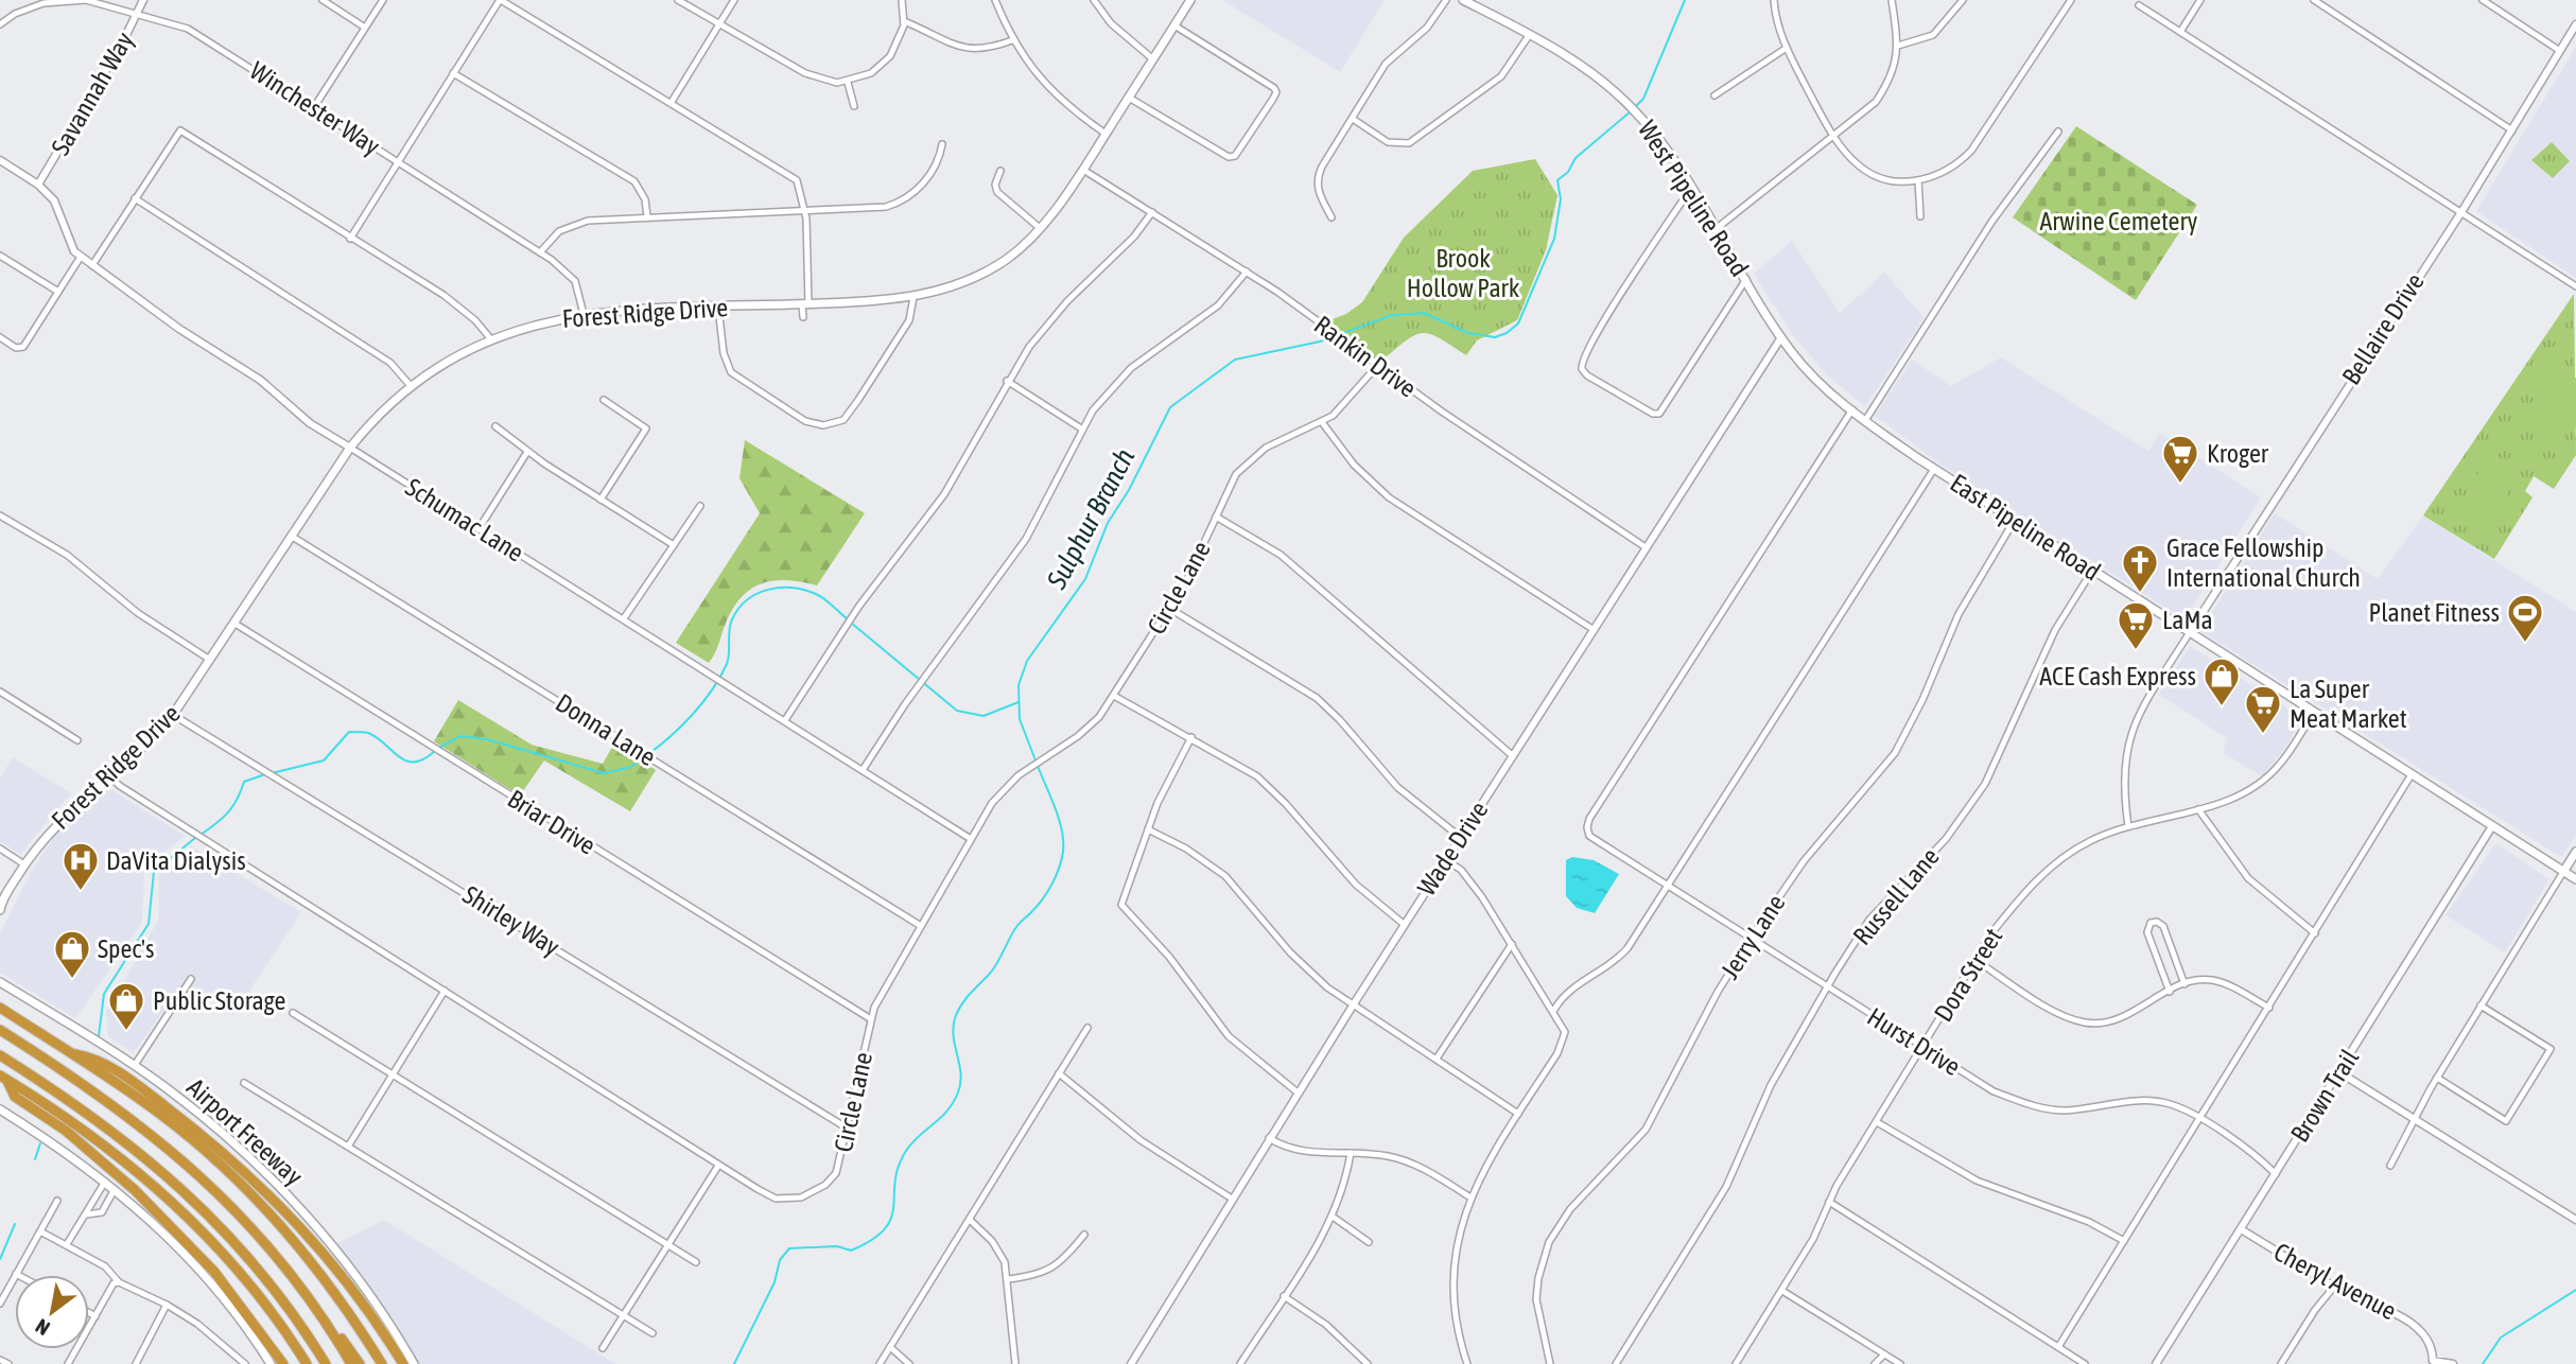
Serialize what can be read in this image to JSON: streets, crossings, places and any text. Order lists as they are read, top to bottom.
{
  "streets": {
    "highway": ["Airport Freeway"],
    "main road": ["West Pipeline Road", "Forest Ridge Drive", "East Pipeline Road"],
    "street": [
      "Savannah Way",
      "Winchester Way",
      "Bellaire Drive",
      "Rankin Drive",
      "Schumac Lane",
      "Circle Lane",
      "Donna Lane",
      "Briar Drive",
      "Wade Drive",
      "Russell Lane",
      "Shirley Way",
      "Jerry Lane",
      "Dora Street",
      "Hurst Drive",
      "Brown Trail",
      "Cheryl Avenue"
    ]
  },
  "crossings": [
    ["Savannah Way", "Winchester Way"],
    ["Savannah Way", "Schumac Lane"],
    ["Winchester Way", "Forest Ridge Drive"],
    ["West Pipeline Road", "East Pipeline Road"],
    ["West Pipeline Road", "Wade Drive"],
    ["West Pipeline Road", "Hurst Drive"],
    ["Forest Ridge Drive", "Rankin Drive"],
    ["Forest Ridge Drive", "Schumac Lane"],
    ["Forest Ridge Drive", "Circle Lane"],
    ["Forest Ridge Drive", "Donna Lane"],
    ["Forest Ridge Drive", "Briar Drive"],
    ["Forest Ridge Drive", "Shirley Way"],
    ["Bellaire Drive", "East Pipeline Road"],
    ["Rankin Drive", "Circle Lane"],
    ["Rankin Drive", "Wade Drive"],
    ["Schumac Lane", "Circle Lane"],
    ["East Pipeline Road", "Russell Lane"],
    ["East Pipeline Road", "Jerry Lane"],
    ["East Pipeline Road", "Dora Street"],
    ["East Pipeline Road", "Hurst Drive"],
    ["East Pipeline Road", "Brown Trail"],
    ["Circle Lane", "Donna Lane"],
    ["Circle Lane", "Briar Drive"],
    ["Circle Lane", "Shirley Way"],
    ["Russell Lane", "Hurst Drive"],
    ["Jerry Lane", "Hurst Drive"],
    ["Dora Street", "Hurst Drive"],
    ["Hurst Drive", "Brown Trail"],
    ["Brown Trail", "Cheryl Avenue"]
  ],
  "water": ["Sulphur Branch"],
  "parks": ["Arwine Cemetery", "Brook Hollow Park"],
  "places": {
    "supermarket": ["Kroger", "LaMa", "La Super Meat Market"],
    "church": ["Grace Fellowship International Church"],
    "sports": ["Planet Fitness"],
    "shop": ["ACE Cash Express", "Spec's", "Public Storage"],
    "hospital": ["DaVita Dialysis"]
  },
  "north": "bottom left"
}
